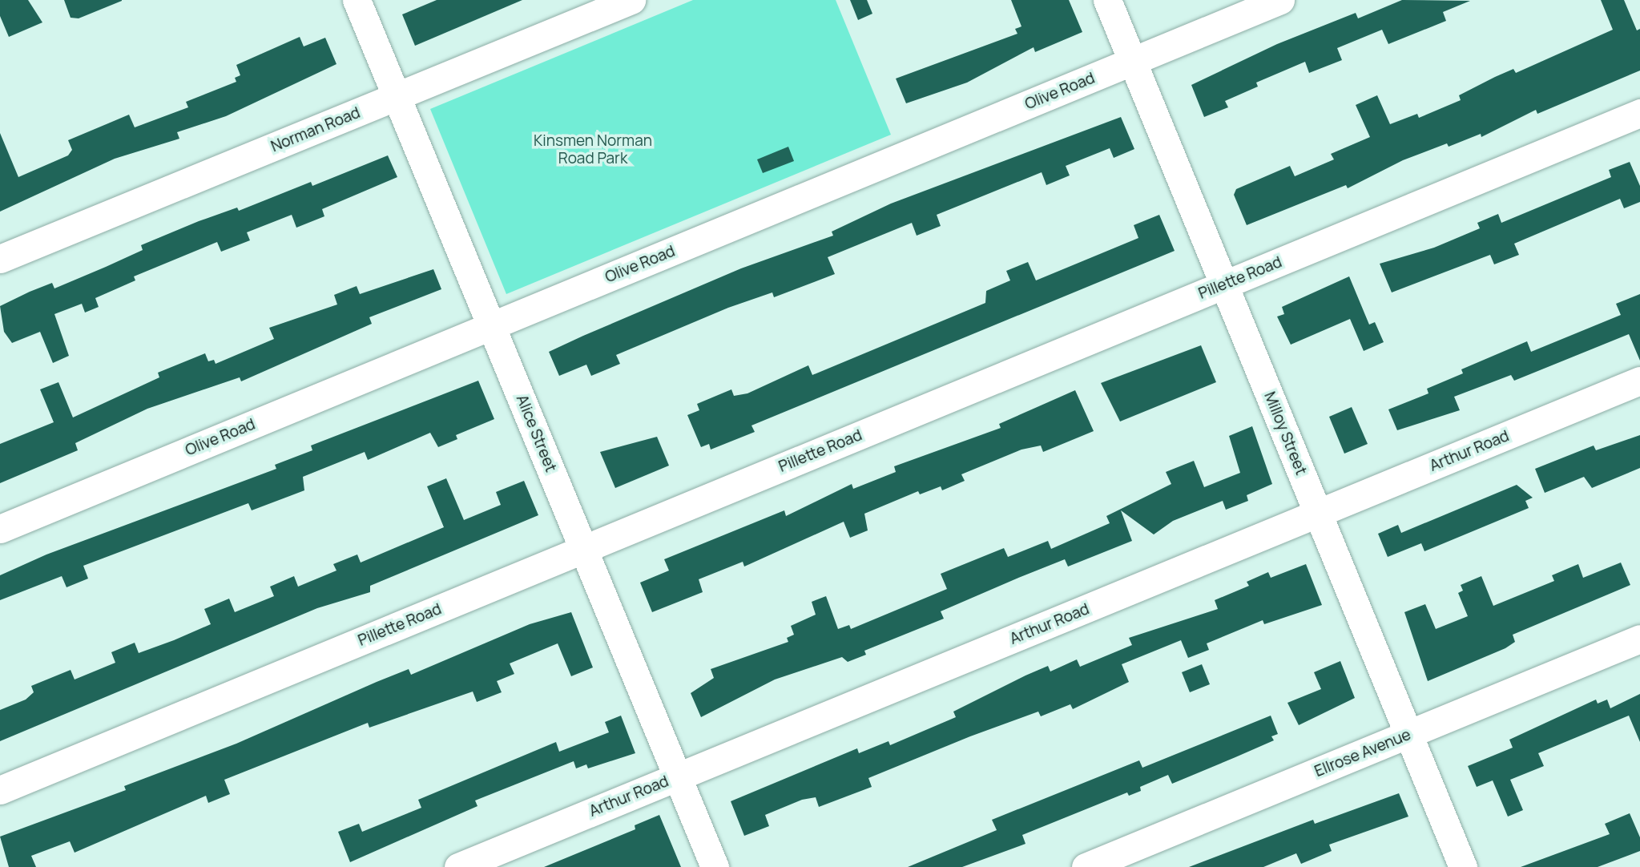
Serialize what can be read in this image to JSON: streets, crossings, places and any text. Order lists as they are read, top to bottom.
{
  "streets": {
    "street": [
      "Olive Road",
      "Norman Road",
      "Pillette Road",
      "Alice Street",
      "Milloy Street",
      "Arthur Road",
      "Ellrose Avenue"
    ]
  },
  "crossings": [
    ["Olive Road", "Alice Street"],
    ["Olive Road", "Milloy Street"],
    ["Norman Road", "Alice Street"],
    ["Pillette Road", "Alice Street"],
    ["Pillette Road", "Milloy Street"],
    ["Alice Street", "Arthur Road"],
    ["Milloy Street", "Arthur Road"],
    ["Milloy Street", "Ellrose Avenue"]
  ],
  "parks": ["Kinsmen Norman Road Park"]
}
